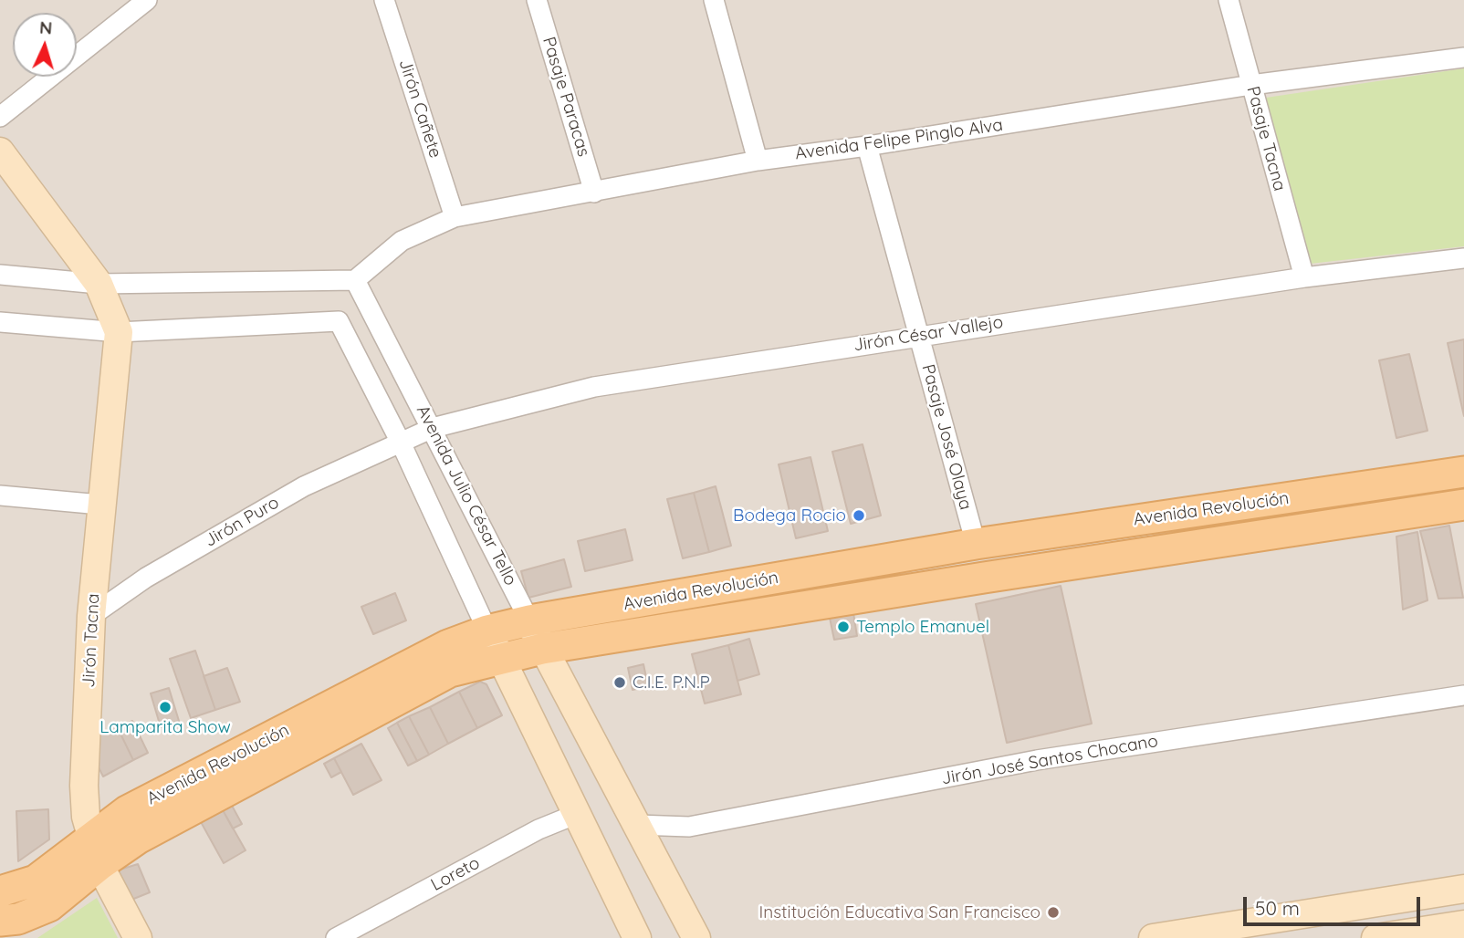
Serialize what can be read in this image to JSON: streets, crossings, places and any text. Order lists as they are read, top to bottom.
{
  "streets": {
    "main road": ["Avenida Revolución"],
    "street": [
      "Pasaje Paracas",
      "Jirón Cañete",
      "Pasaje Tacna",
      "Avenida Felipe Pinglo Alva",
      "Jirón César Vallejo",
      "Pasaje José Olaya",
      "Avenida Julio César Tello",
      "Jirón Puro",
      "Jirón Tacna",
      "Jirón José Santos Chocano",
      "Loreto"
    ]
  },
  "crossings": [
    ["Pasaje Paracas", "Avenida Felipe Pinglo Alva"],
    ["Jirón Cañete", "Avenida Felipe Pinglo Alva"],
    ["Pasaje Tacna", "Avenida Felipe Pinglo Alva"],
    ["Pasaje Tacna", "Jirón César Vallejo"],
    ["Avenida Felipe Pinglo Alva", "Pasaje José Olaya"],
    ["Avenida Felipe Pinglo Alva", "Avenida Julio César Tello"],
    ["Jirón César Vallejo", "Pasaje José Olaya"],
    ["Jirón César Vallejo", "Avenida Julio César Tello"],
    ["Jirón César Vallejo", "Jirón Puro"],
    ["Pasaje José Olaya", "Avenida Revolución"],
    ["Avenida Julio César Tello", "Avenida Revolución"],
    ["Avenida Julio César Tello", "Jirón Puro"],
    ["Avenida Julio César Tello", "Jirón Tacna"],
    ["Avenida Julio César Tello", "Jirón José Santos Chocano"],
    ["Avenida Julio César Tello", "Loreto"],
    ["Avenida Revolución", "Jirón Tacna"],
    ["Jirón Puro", "Jirón Tacna"]
  ],
  "places": [
    "Bodega Rocio",
    "Templo Emanuel",
    "C.I.E. P.N.P",
    "Lamparita Show",
    "Institución Educativa San Francisco"
  ],
  "scale_bar": "50 m",
  "north": "top"
}
